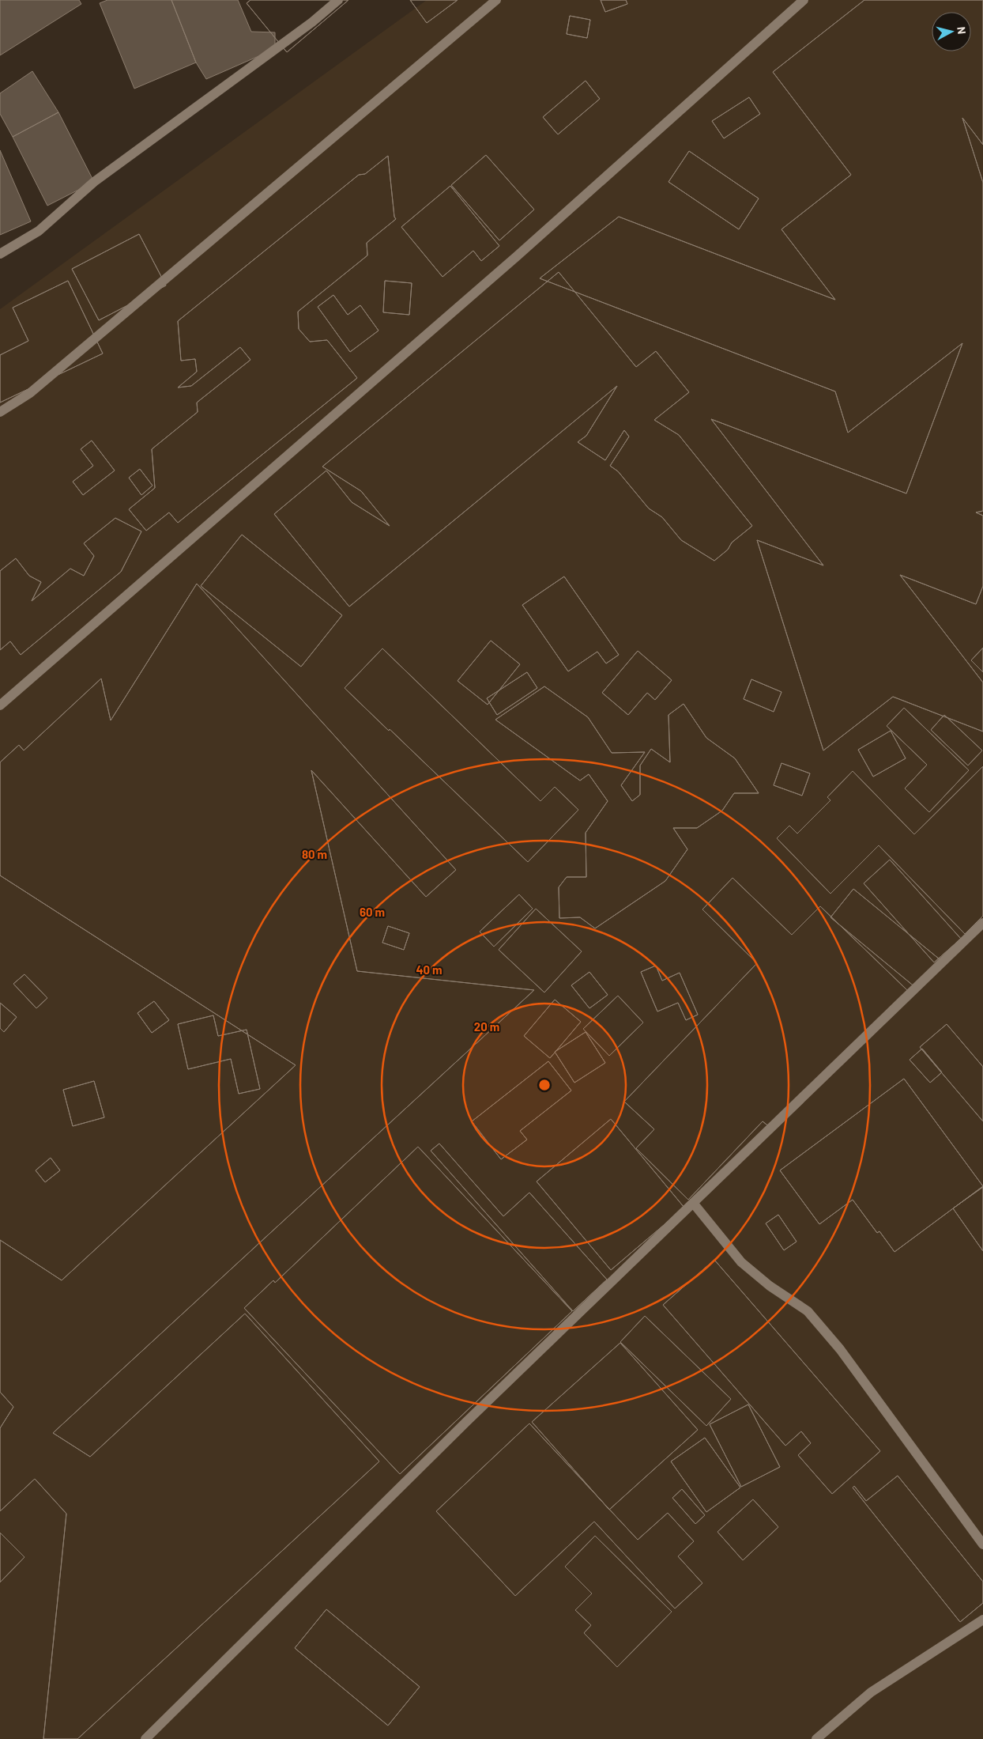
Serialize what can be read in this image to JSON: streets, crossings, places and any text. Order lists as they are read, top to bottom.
{
  "north": "right",
  "rings": [
    "80 m",
    "60 m",
    "40 m",
    "20 m"
  ]
}
